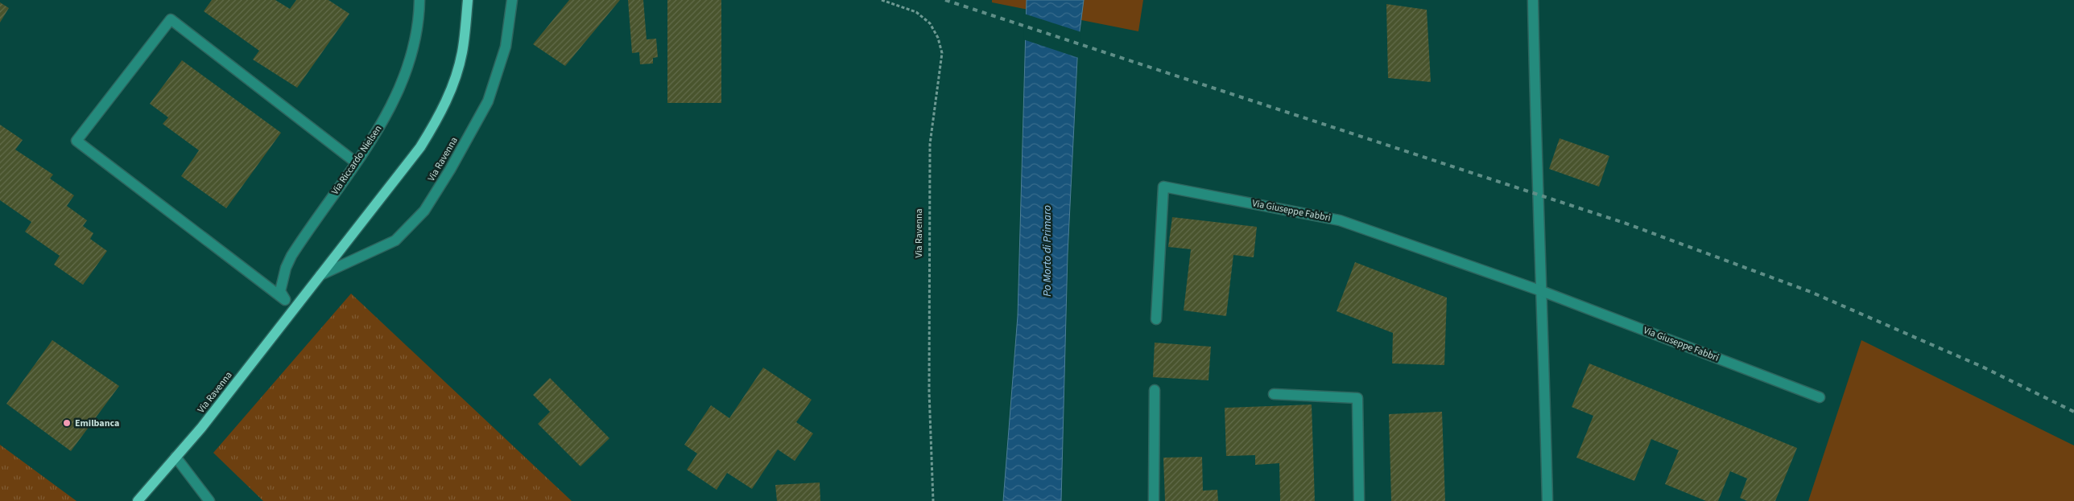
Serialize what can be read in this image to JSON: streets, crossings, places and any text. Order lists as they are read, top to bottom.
{
  "streets": {
    "main road": ["Via Ravenna"],
    "street": ["Via Riccardo Nielsen", "Via Giuseppe Fabbri"]
  },
  "water": ["Po Morto di Primaro"],
  "places": ["Emilbanca"]
}
